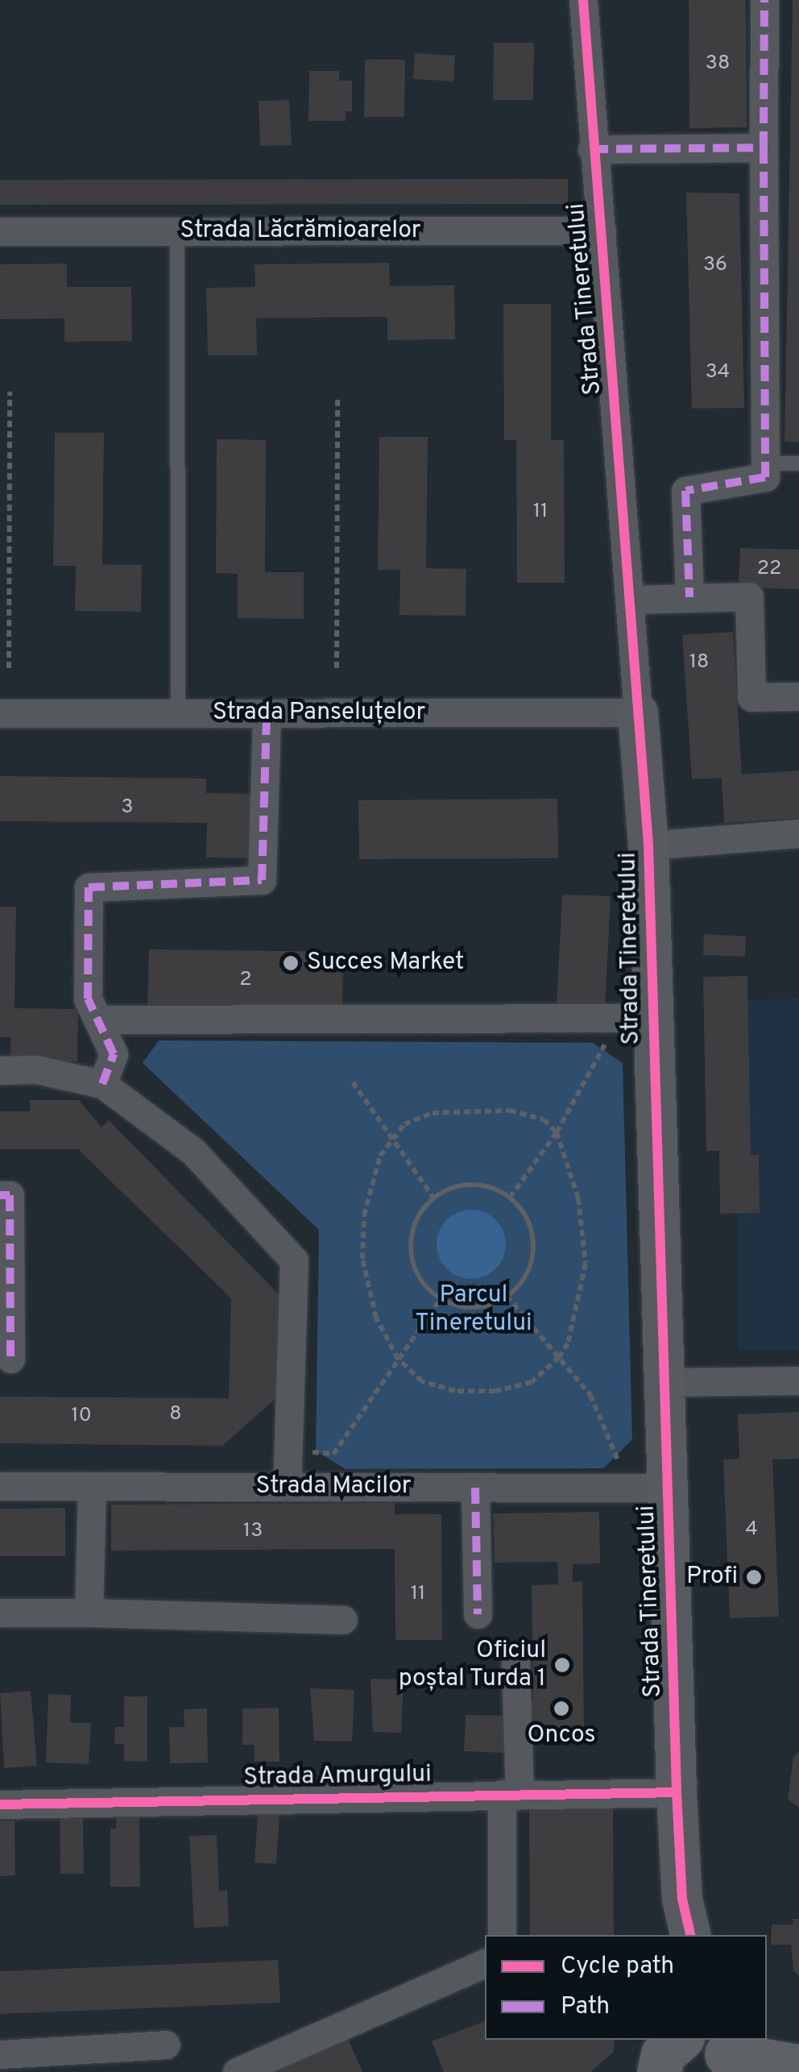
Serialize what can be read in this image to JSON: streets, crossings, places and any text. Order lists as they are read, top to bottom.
{
  "streets": {
    "street": [
      "Strada Lăcrămioarelor",
      "Strada Tineretului",
      "Strada Panseluțelor",
      "Strada Macilor",
      "Strada Amurgului"
    ]
  },
  "crossings": [
    ["Strada Lăcrămioarelor", "Strada Tineretului"],
    ["Strada Tineretului", "Strada Panseluțelor"],
    ["Strada Tineretului", "Strada Macilor"],
    ["Strada Tineretului", "Strada Amurgului"]
  ],
  "parks": ["Parcul Tineretului"],
  "places": [
    "Succes Market",
    "Profi",
    "Oficiul poștal Turda 1",
    "Oncos"
  ],
  "house_numbers": [
    "38",
    "36",
    "34",
    "11",
    "22",
    "18",
    "3",
    "2",
    "8",
    "10",
    "4",
    "13",
    "11"
  ],
  "legend": ["Cycle path", "Path"]
}
